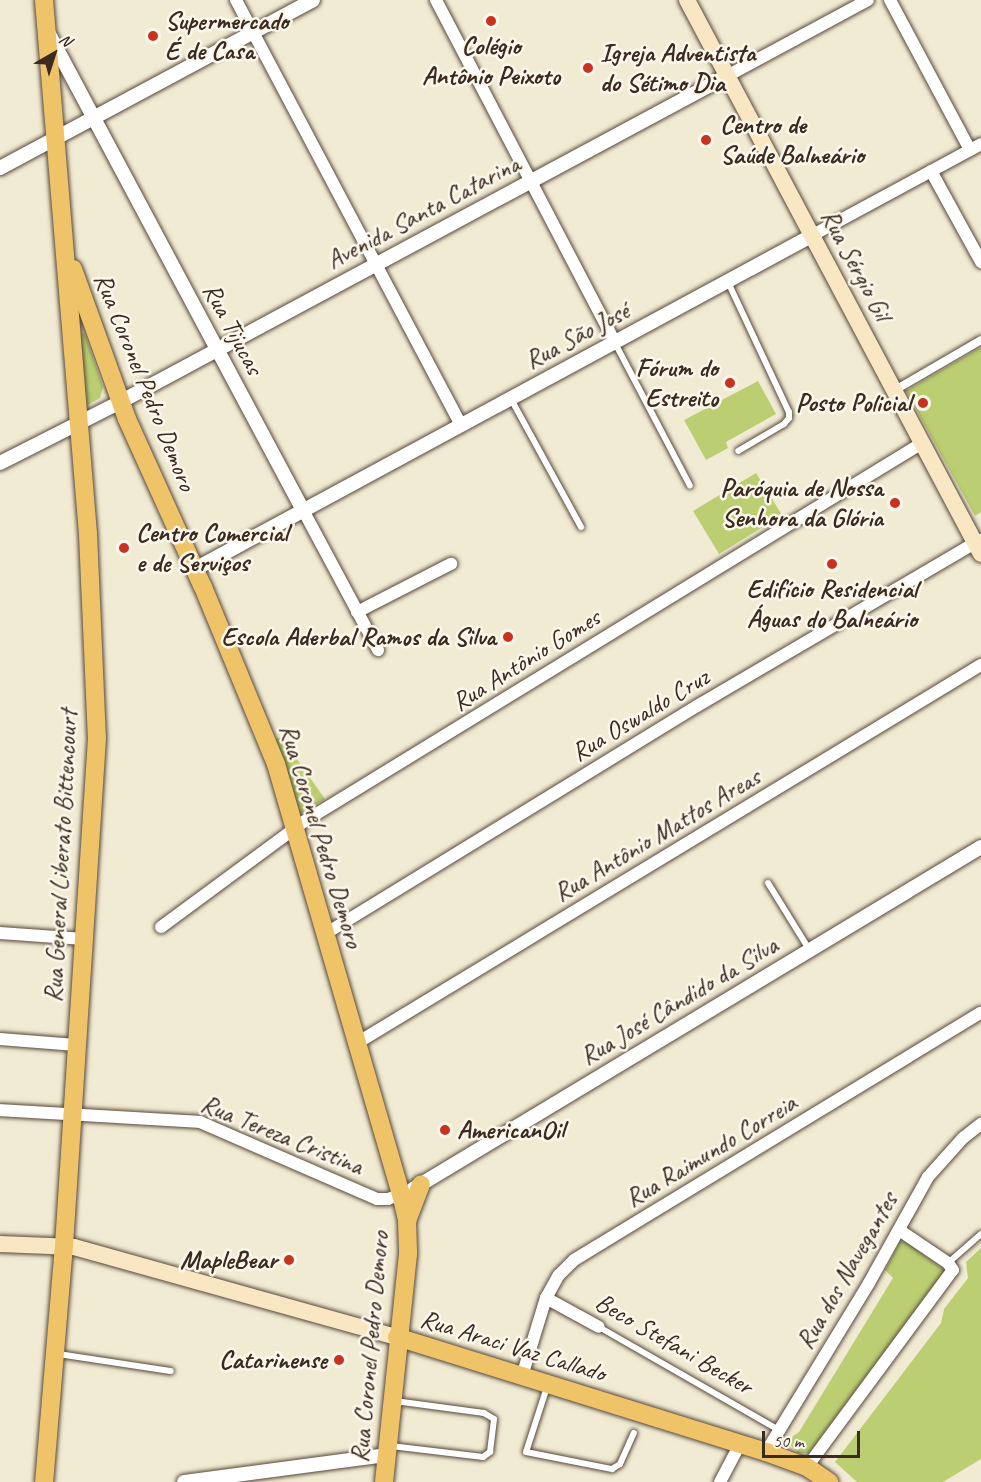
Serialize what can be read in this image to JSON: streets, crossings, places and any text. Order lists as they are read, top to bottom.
{
  "streets": {
    "main road": [
      "Rua Sérgio Gil",
      "Rua Coronel Pedro Demoro",
      "Rua General Liberato Bittencourt",
      "Rua Araci Vaz Callado"
    ],
    "street": [
      "Avenida Santa Catarina",
      "Rua Tijucas",
      "Rua São José",
      "Rua Antônio Gomes",
      "Rua Oswaldo Cruz",
      "Rua Antônio Mattos Areas",
      "Rua José Cândido da Silva",
      "Rua Tereza Cristina",
      "Rua Raimundo Correia",
      "Rua dos Navegantes",
      "Beco Stefani Becker"
    ]
  },
  "crossings": [
    ["Avenida Santa Catarina", "Rua Sérgio Gil"],
    ["Avenida Santa Catarina", "Rua Tijucas"],
    ["Avenida Santa Catarina", "Rua Coronel Pedro Demoro"],
    ["Avenida Santa Catarina", "Rua General Liberato Bittencourt"],
    ["Rua Sérgio Gil", "Rua São José"],
    ["Rua Sérgio Gil", "Rua Antônio Gomes"],
    ["Rua Sérgio Gil", "Rua Oswaldo Cruz"],
    ["Rua Tijucas", "Rua São José"],
    ["Rua São José", "Rua Coronel Pedro Demoro"],
    ["Rua Coronel Pedro Demoro", "Rua Antônio Gomes"],
    ["Rua Coronel Pedro Demoro", "Rua Oswaldo Cruz"],
    ["Rua Coronel Pedro Demoro", "Rua Antônio Mattos Areas"],
    ["Rua Coronel Pedro Demoro", "Rua General Liberato Bittencourt"],
    ["Rua Coronel Pedro Demoro", "Rua José Cândido da Silva"],
    ["Rua Coronel Pedro Demoro", "Rua Tereza Cristina"],
    ["Rua Coronel Pedro Demoro", "Rua Araci Vaz Callado"],
    ["Rua General Liberato Bittencourt", "Rua Tereza Cristina"],
    ["Rua General Liberato Bittencourt", "Rua Araci Vaz Callado"],
    ["Rua José Cândido da Silva", "Rua Tereza Cristina"],
    ["Rua Raimundo Correia", "Beco Stefani Becker"],
    ["Rua Raimundo Correia", "Rua Araci Vaz Callado"],
    ["Rua dos Navegantes", "Beco Stefani Becker"],
    ["Rua dos Navegantes", "Rua Araci Vaz Callado"]
  ],
  "places": [
    "Colégio Antônio Peixoto",
    "Supermercado É de Casa",
    "Igreja Adventista do Sétimo Dia",
    "Centro de Saúde Balneário",
    "Fórum do Estreito",
    "Posto Policial",
    "Paróquia de Nossa Senhora da Glória",
    "Centro Comercial e de Serviços",
    "Edifício Residencial Águas do Balneário",
    "Escola Aderbal Ramos da Silva",
    "AmericanOil",
    "MapleBear",
    "Catarinense"
  ],
  "scale_bar": "50 m",
  "north": "top right"
}
